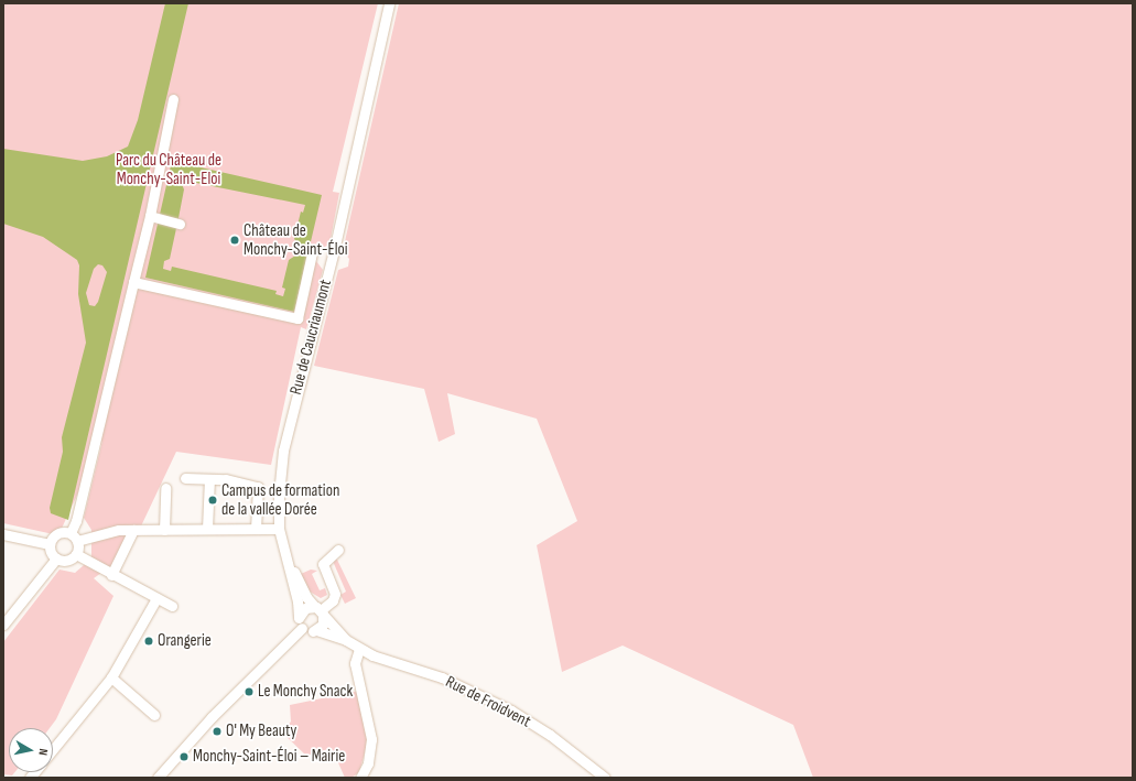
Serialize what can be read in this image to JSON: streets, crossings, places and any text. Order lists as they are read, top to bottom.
{
  "streets": {
    "street": ["Rue de Caucriaumont", "Rue de Froidvent"]
  },
  "parks": ["Parc du Château de Monchy-Saint-Eloi"],
  "places": [
    "Château de Monchy-Saint-Éloi",
    "Campus de formation de la vallée Dorée",
    "Orangerie",
    "Le Monchy Snack",
    "O' My Beauty",
    "Monchy-Saint-Éloi – Mairie"
  ],
  "north": "right"
}
